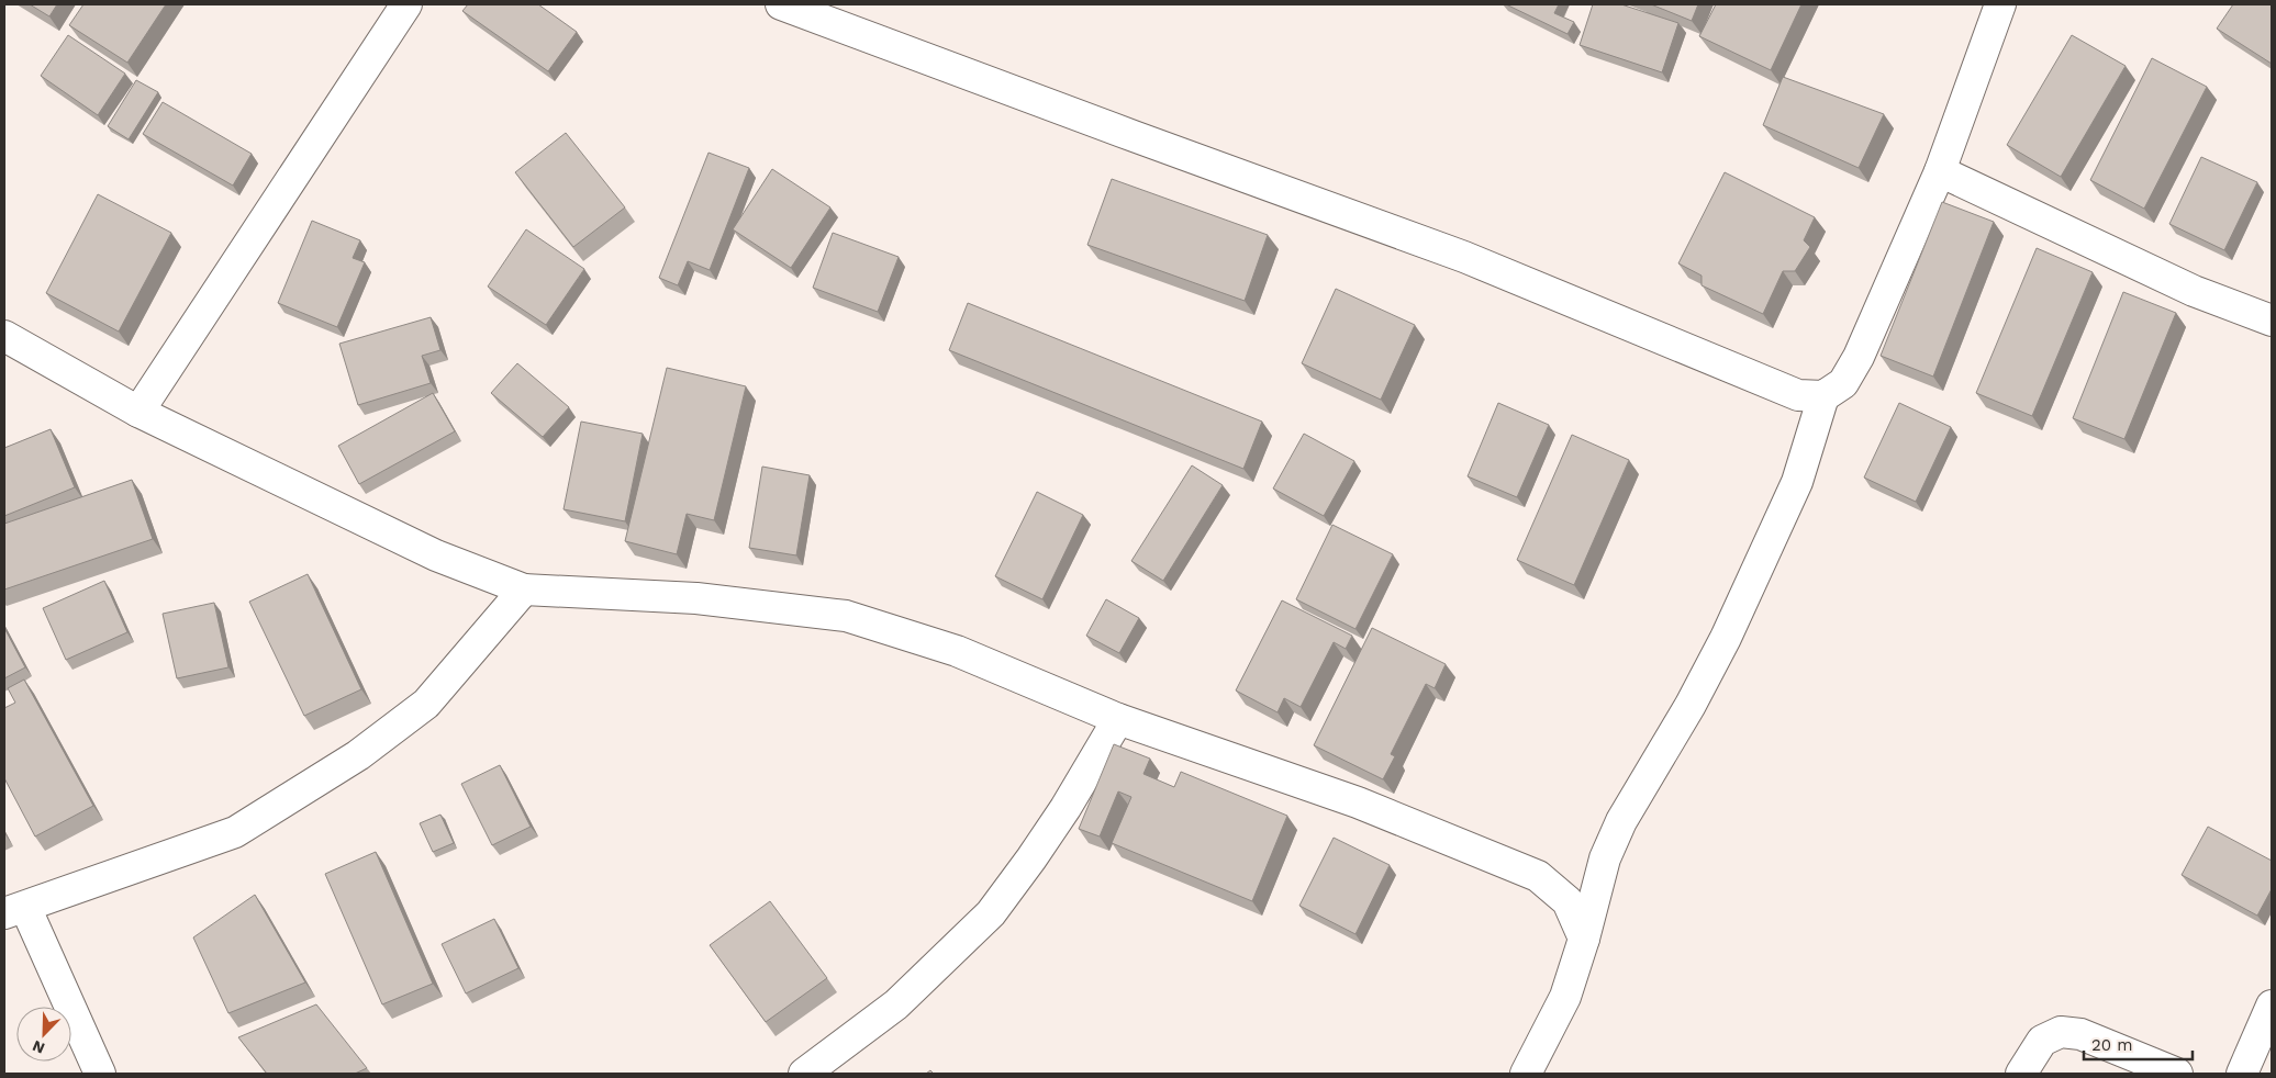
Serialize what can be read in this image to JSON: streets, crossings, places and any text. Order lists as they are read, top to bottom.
{
  "scale_bar": "20 m",
  "north": "bottom left"
}
